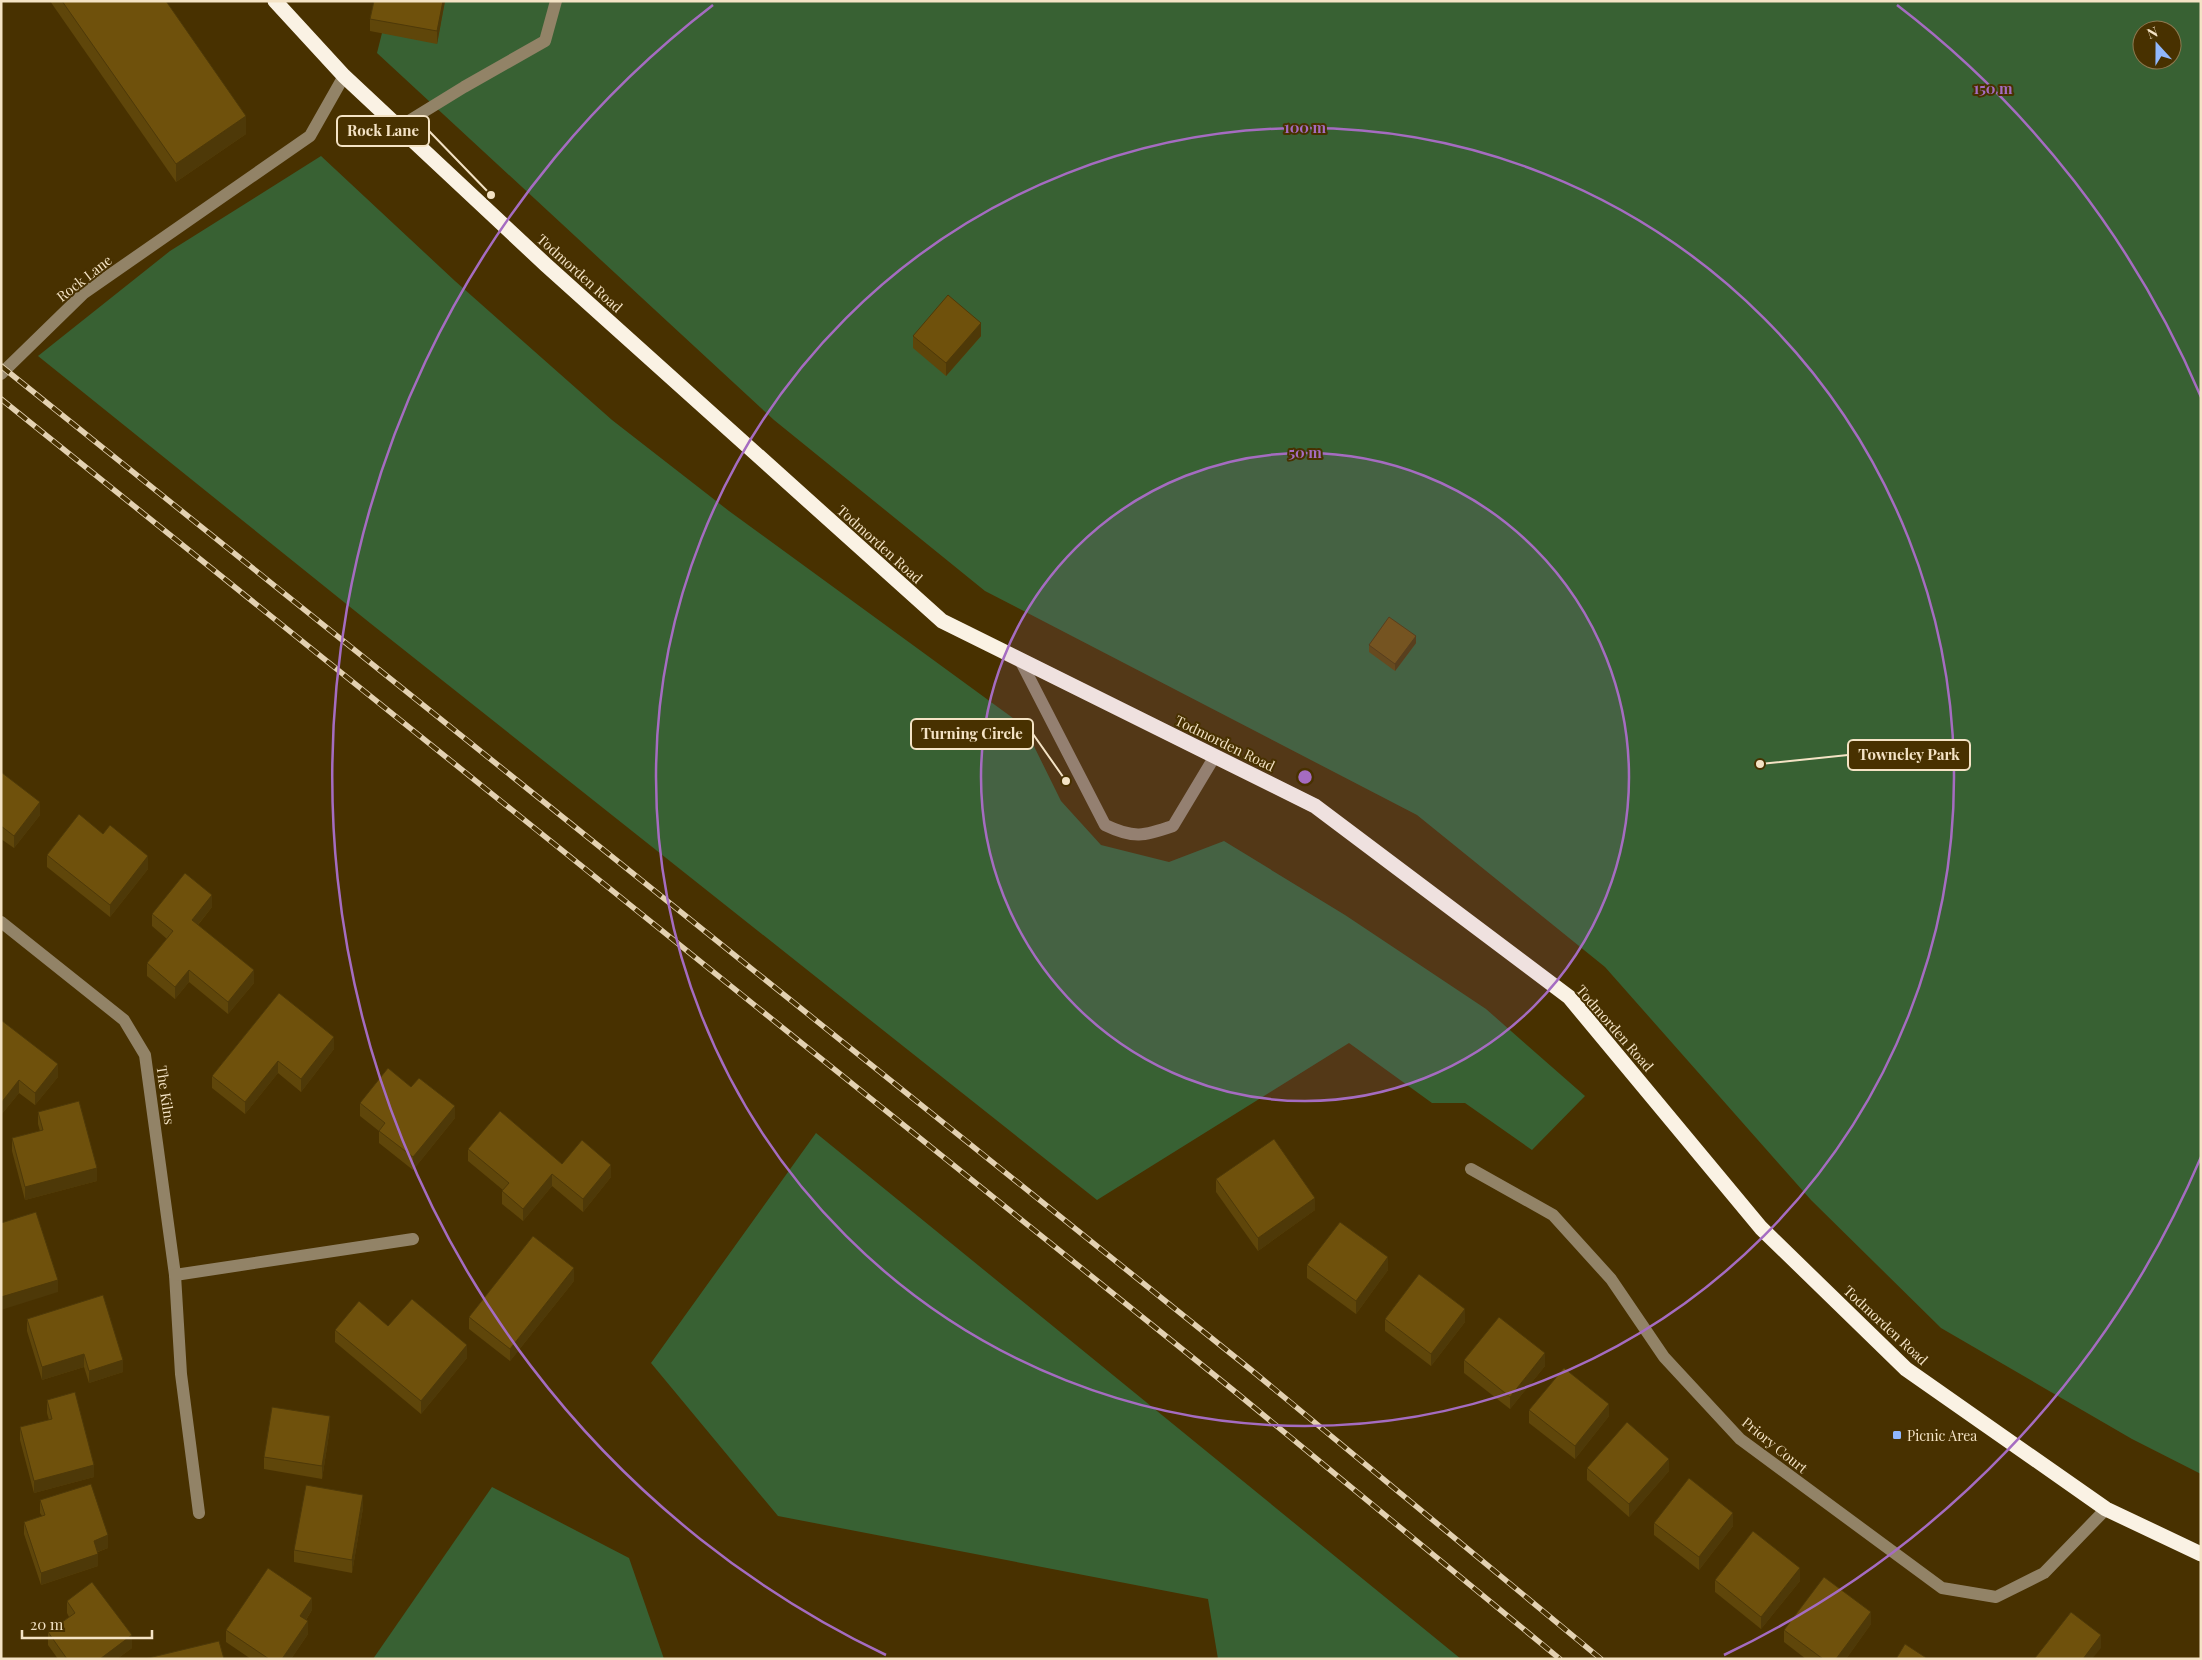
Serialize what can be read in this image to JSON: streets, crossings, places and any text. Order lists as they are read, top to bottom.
{
  "streets": {
    "highway": ["Todmorden Road"],
    "street": ["Rock Lane", "The Kilns", "Priory Court"]
  },
  "crossings": [
    ["Todmorden Road", "Rock Lane"],
    ["Todmorden Road", "Priory Court"]
  ],
  "places": {
    "other": ["Rock Lane", "Towneley Park", "Turning Circle"],
    "transit": ["Picnic Area"]
  },
  "scale_bar": "20 m",
  "north": "top",
  "rings": ["150 m", "100 m", "50 m"]
}
